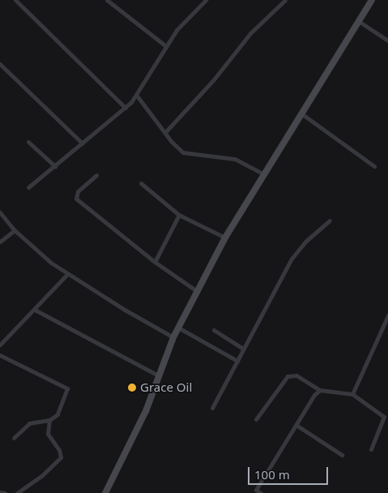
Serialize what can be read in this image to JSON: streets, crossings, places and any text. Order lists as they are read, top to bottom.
{
  "places": ["Grace Oil"],
  "scale_bar": "100 m"
}
